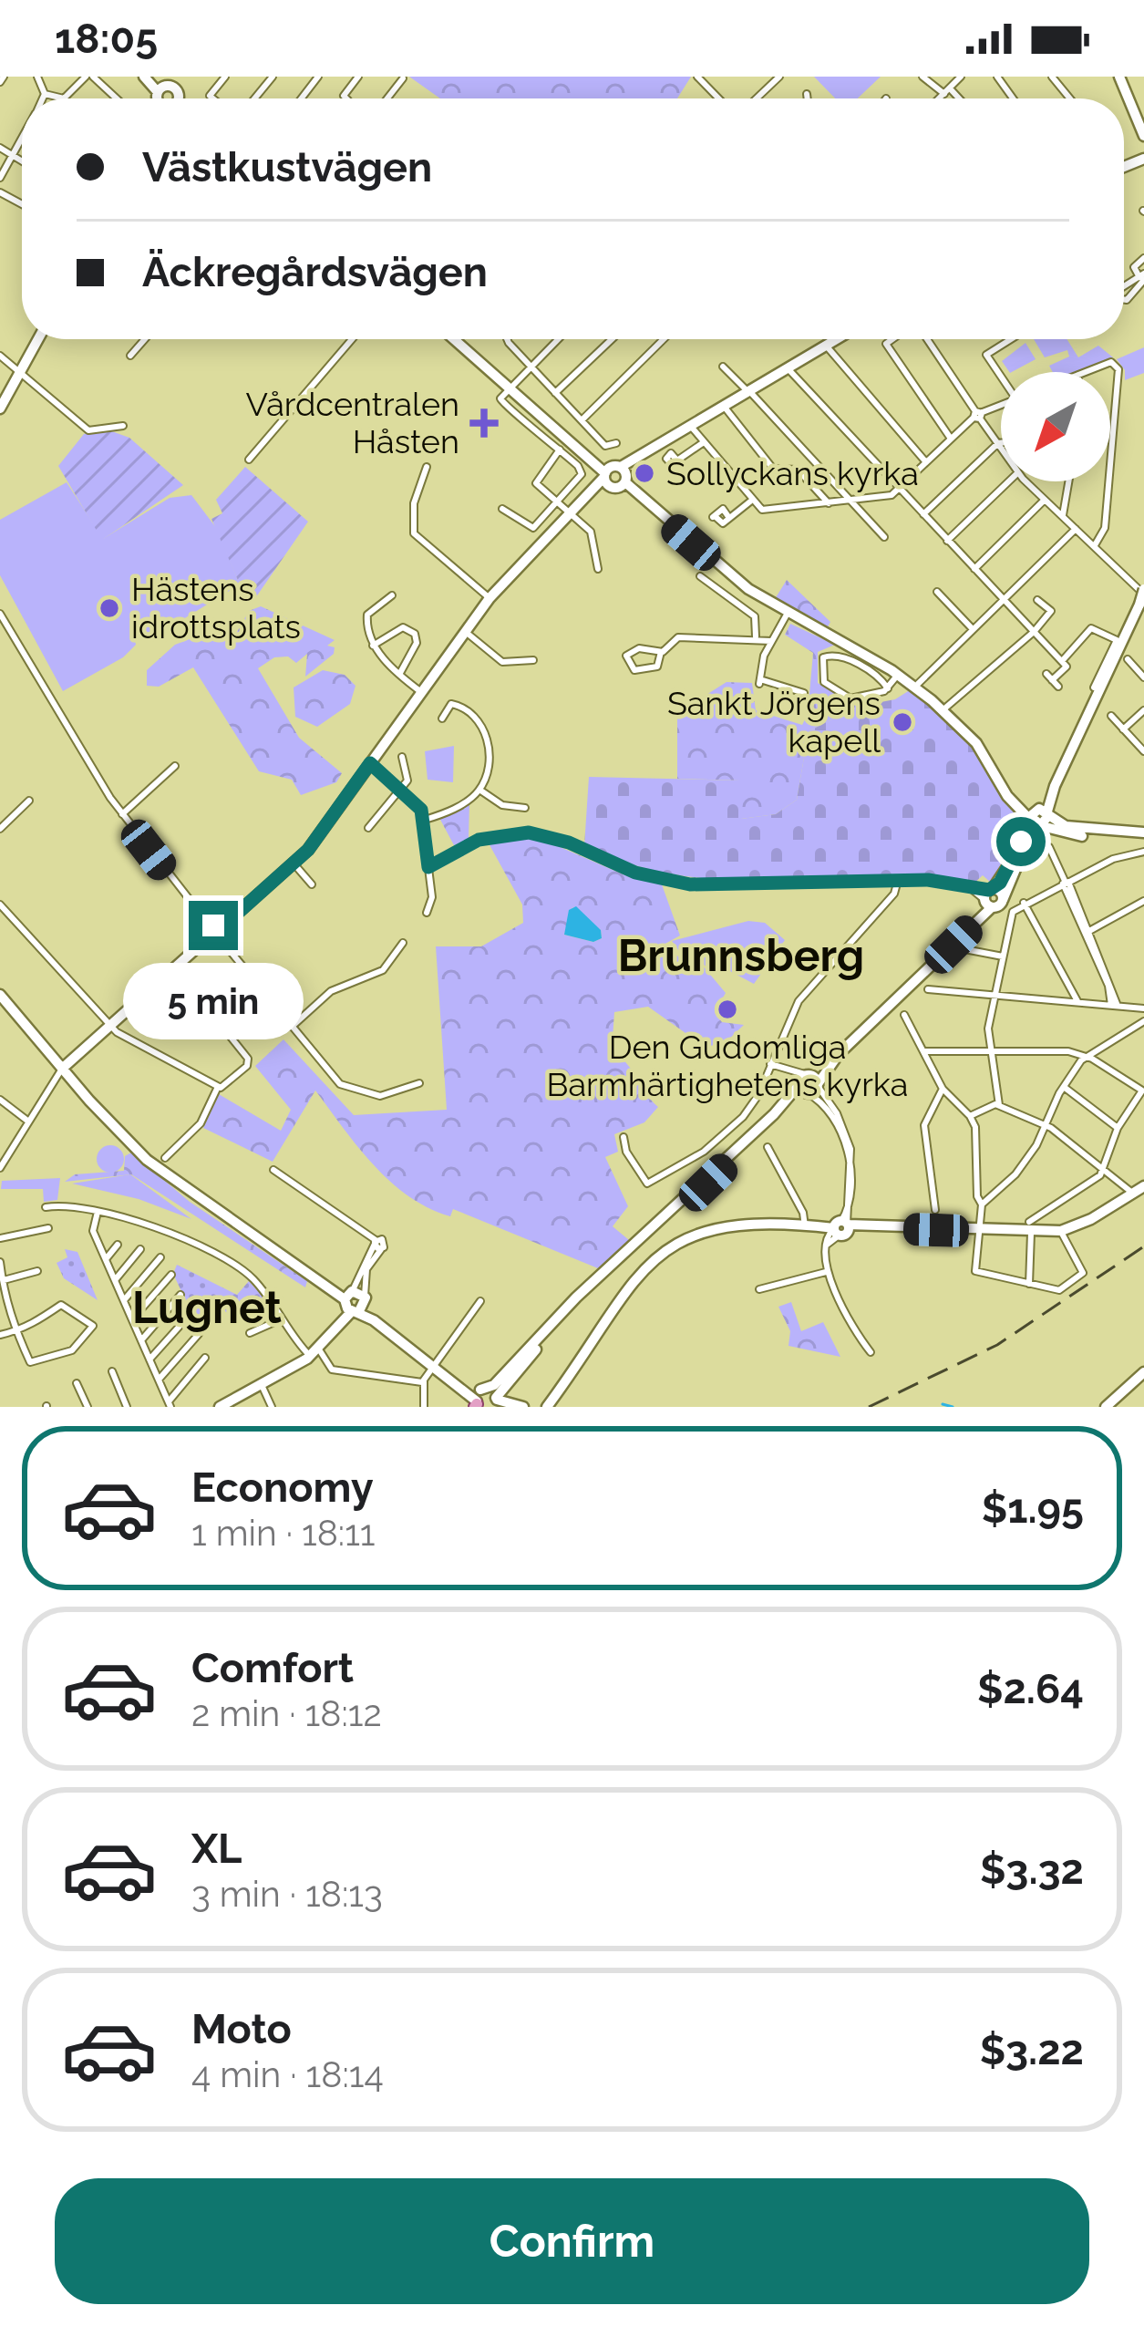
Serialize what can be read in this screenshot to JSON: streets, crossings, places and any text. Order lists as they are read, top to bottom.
{
  "districts": ["Brunnsberg", "Lugnet"],
  "places": {
    "health": ["Vårdcentralen Håsten"],
    "other": [
      "Sollyckans kyrka",
      "Hästens idrottsplats",
      "Sankt Jörgens kapell",
      "Den Gudomliga Barmhärtighetens kyrka"
    ]
  },
  "north": "bottom left",
  "page": {
    "status": "18:05",
    "banner": ["Västkustvägen", "Äckregårdsvägen"],
    "bubble": "5 min",
    "list": [
      {
        "name": "Economy",
        "note": "1 min · 18:11",
        "value": "$1.95"
      },
      {
        "name": "Comfort",
        "note": "2 min · 18:12",
        "value": "$2.64"
      },
      {
        "name": "XL",
        "note": "3 min · 18:13",
        "value": "$3.32"
      },
      {
        "name": "Moto",
        "note": "4 min · 18:14",
        "value": "$3.22"
      }
    ],
    "buttons": "Confirm"
  }
}
